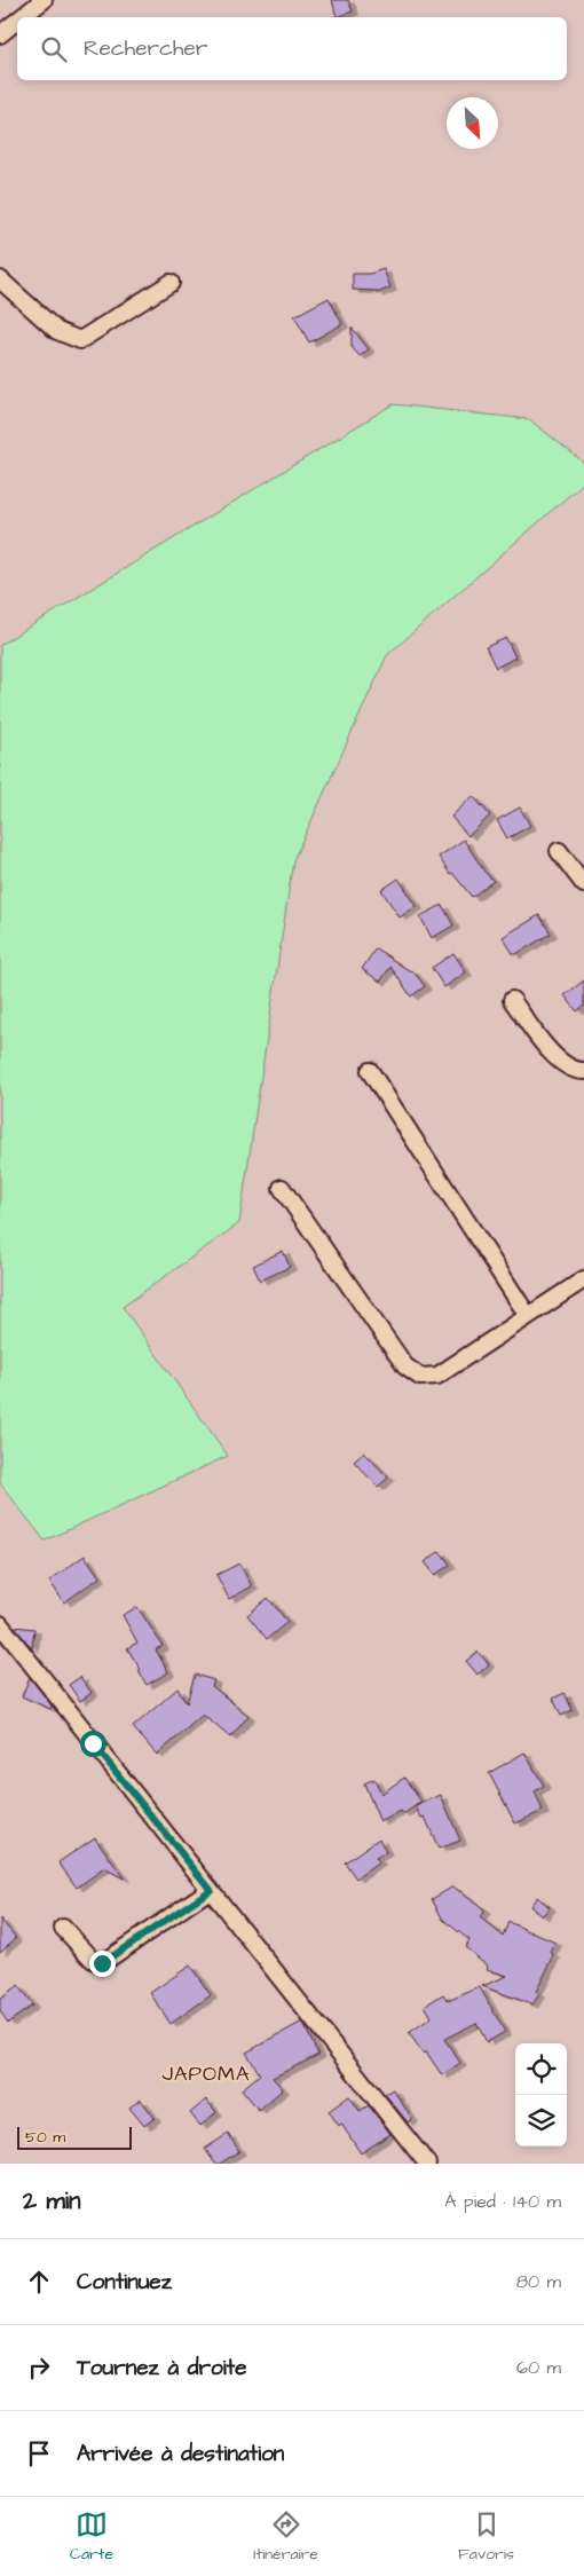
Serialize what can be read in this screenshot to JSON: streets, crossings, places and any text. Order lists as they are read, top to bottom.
{
  "districts": ["JAPOMA"],
  "scale_bar": "50 m",
  "north": "bottom right",
  "page": {
    "search": "Rechercher",
    "scale": "50 m",
    "heading": ["2 min", "À pied · 140 m"],
    "list": [
      ["Continuez", "80 m"],
      ["Tournez à droite", "60 m"],
      "Arrivée à destination"
    ],
    "nav": ["Carte", "Itinéraire", "Favoris"]
  }
}
